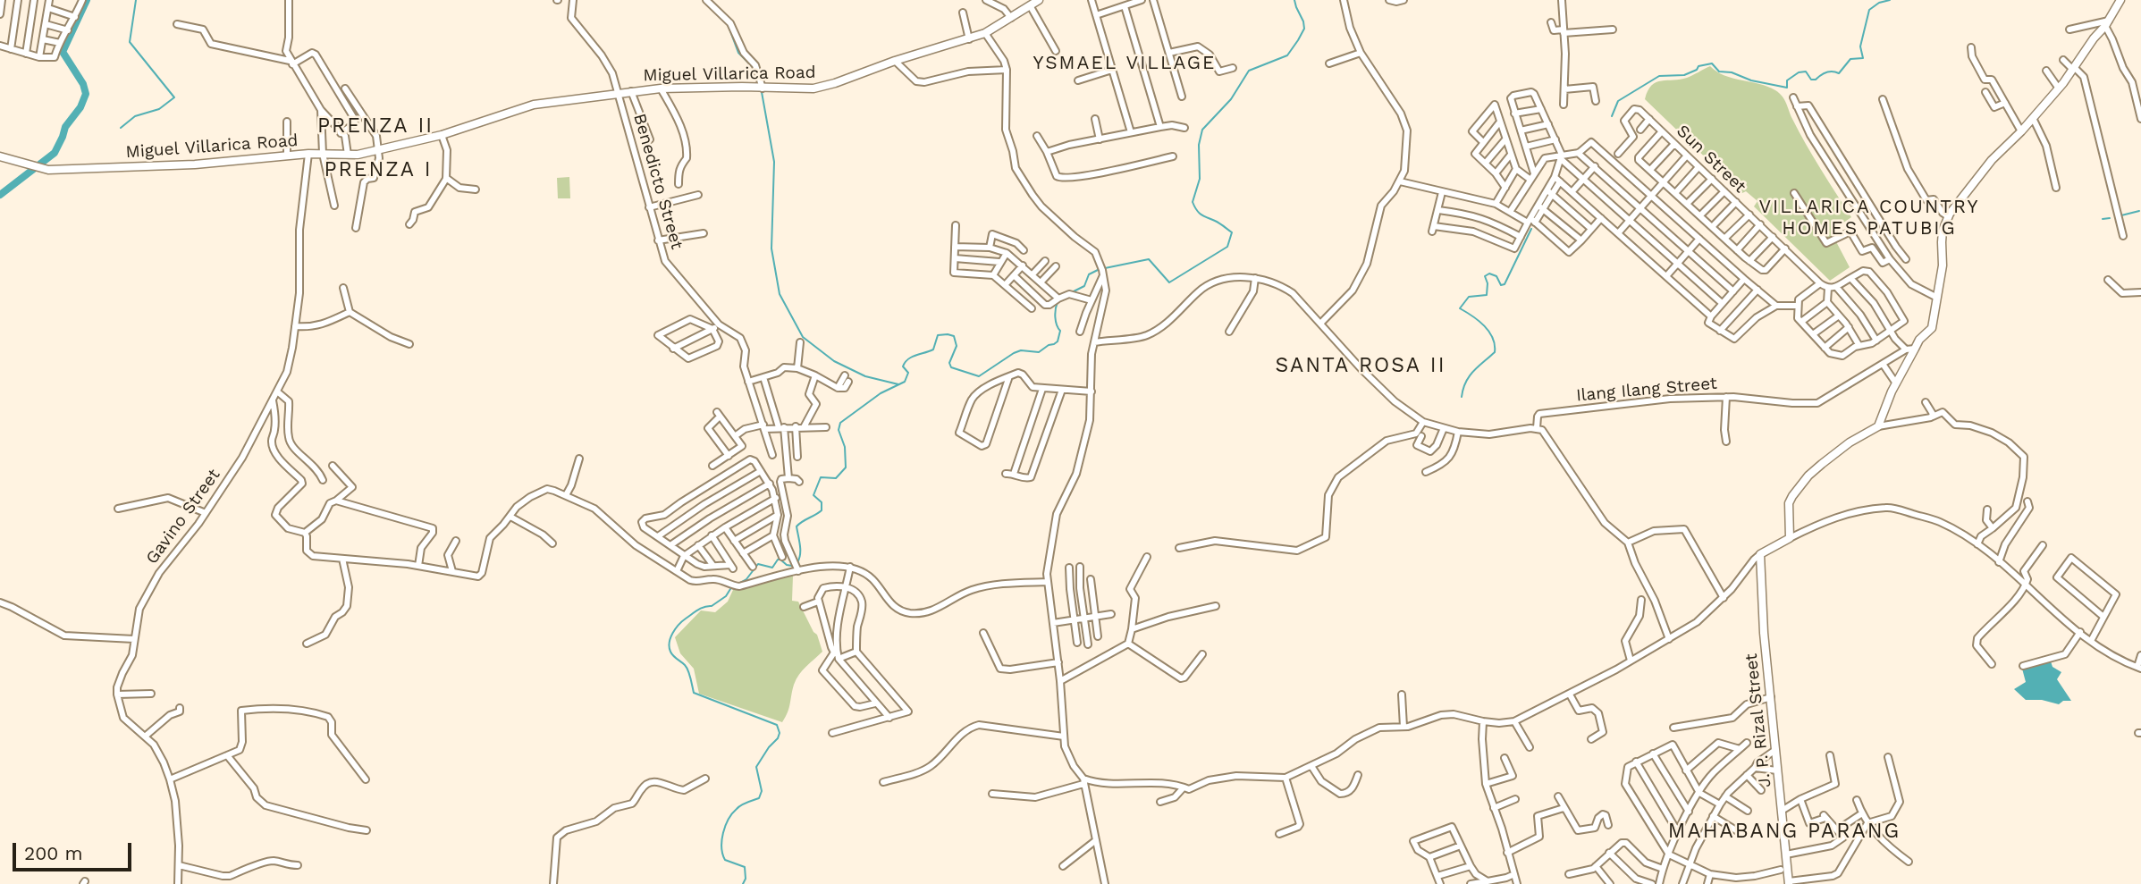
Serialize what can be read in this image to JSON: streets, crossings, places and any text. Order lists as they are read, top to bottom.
{
  "streets": {
    "main road": ["Miguel Villarica Road", "J. P. Rizal Street"],
    "street": [
      "Sun Street",
      "Benedicto Street",
      "Ilang Ilang Street",
      "Gavino Street"
    ]
  },
  "crossings": [
    ["Miguel Villarica Road", "Benedicto Street"],
    ["Miguel Villarica Road", "Gavino Street"]
  ],
  "districts": [
    "YSMAEL VILLAGE",
    "PRENZA II",
    "PRENZA I",
    "VILLARICA COUNTRY HOMES PATUBIG",
    "SANTA ROSA II",
    "MAHABANG PARANG"
  ],
  "scale_bar": "200 m"
}
